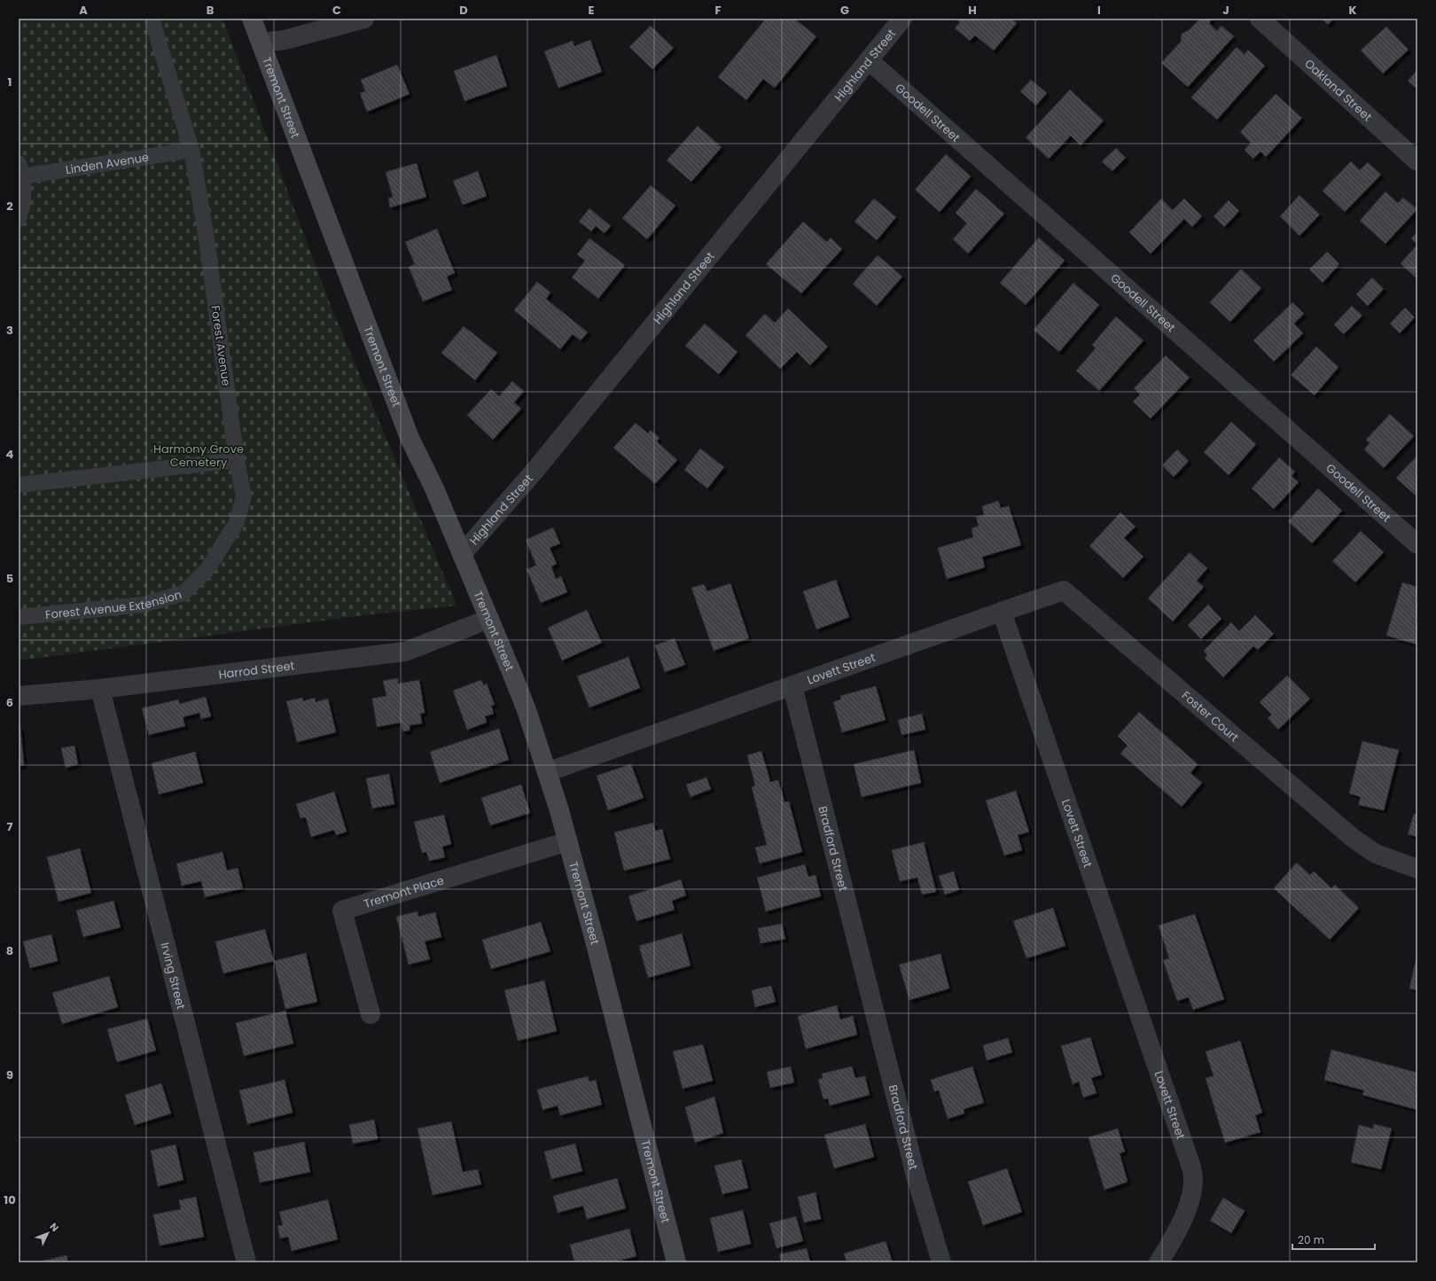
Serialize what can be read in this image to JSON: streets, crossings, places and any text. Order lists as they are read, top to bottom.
{
  "streets": {
    "street": [
      "Highland Street",
      "Oakland Street",
      "Tremont Street",
      "Goodell Street",
      "Lovett Street",
      "Harrod Street",
      "Foster Court",
      "Bradford Street",
      "Tremont Place",
      "Irving Street"
    ],
    "lane": ["Linden Avenue", "Forest Avenue", "Forest Avenue Extension"]
  },
  "crossings": [
    ["Highland Street", "Tremont Street"],
    ["Highland Street", "Goodell Street"],
    ["Tremont Street", "Harrod Street"],
    ["Tremont Street", "Tremont Place"],
    ["Linden Avenue", "Forest Avenue"],
    ["Forest Avenue", "Forest Avenue Extension"],
    ["Lovett Street", "Foster Court"],
    ["Lovett Street", "Bradford Street"],
    ["Harrod Street", "Irving Street"]
  ],
  "parks": ["Harmony Grove Cemetery"],
  "scale_bar": "20 m",
  "north": "top right",
  "grid": {
    "columns": [
      "A",
      "B",
      "C",
      "D",
      "E",
      "F",
      "G",
      "H",
      "I",
      "J",
      "K"
    ],
    "rows": [
      "1",
      "2",
      "3",
      "4",
      "5",
      "6",
      "7",
      "8",
      "9",
      "10"
    ]
  }
}
